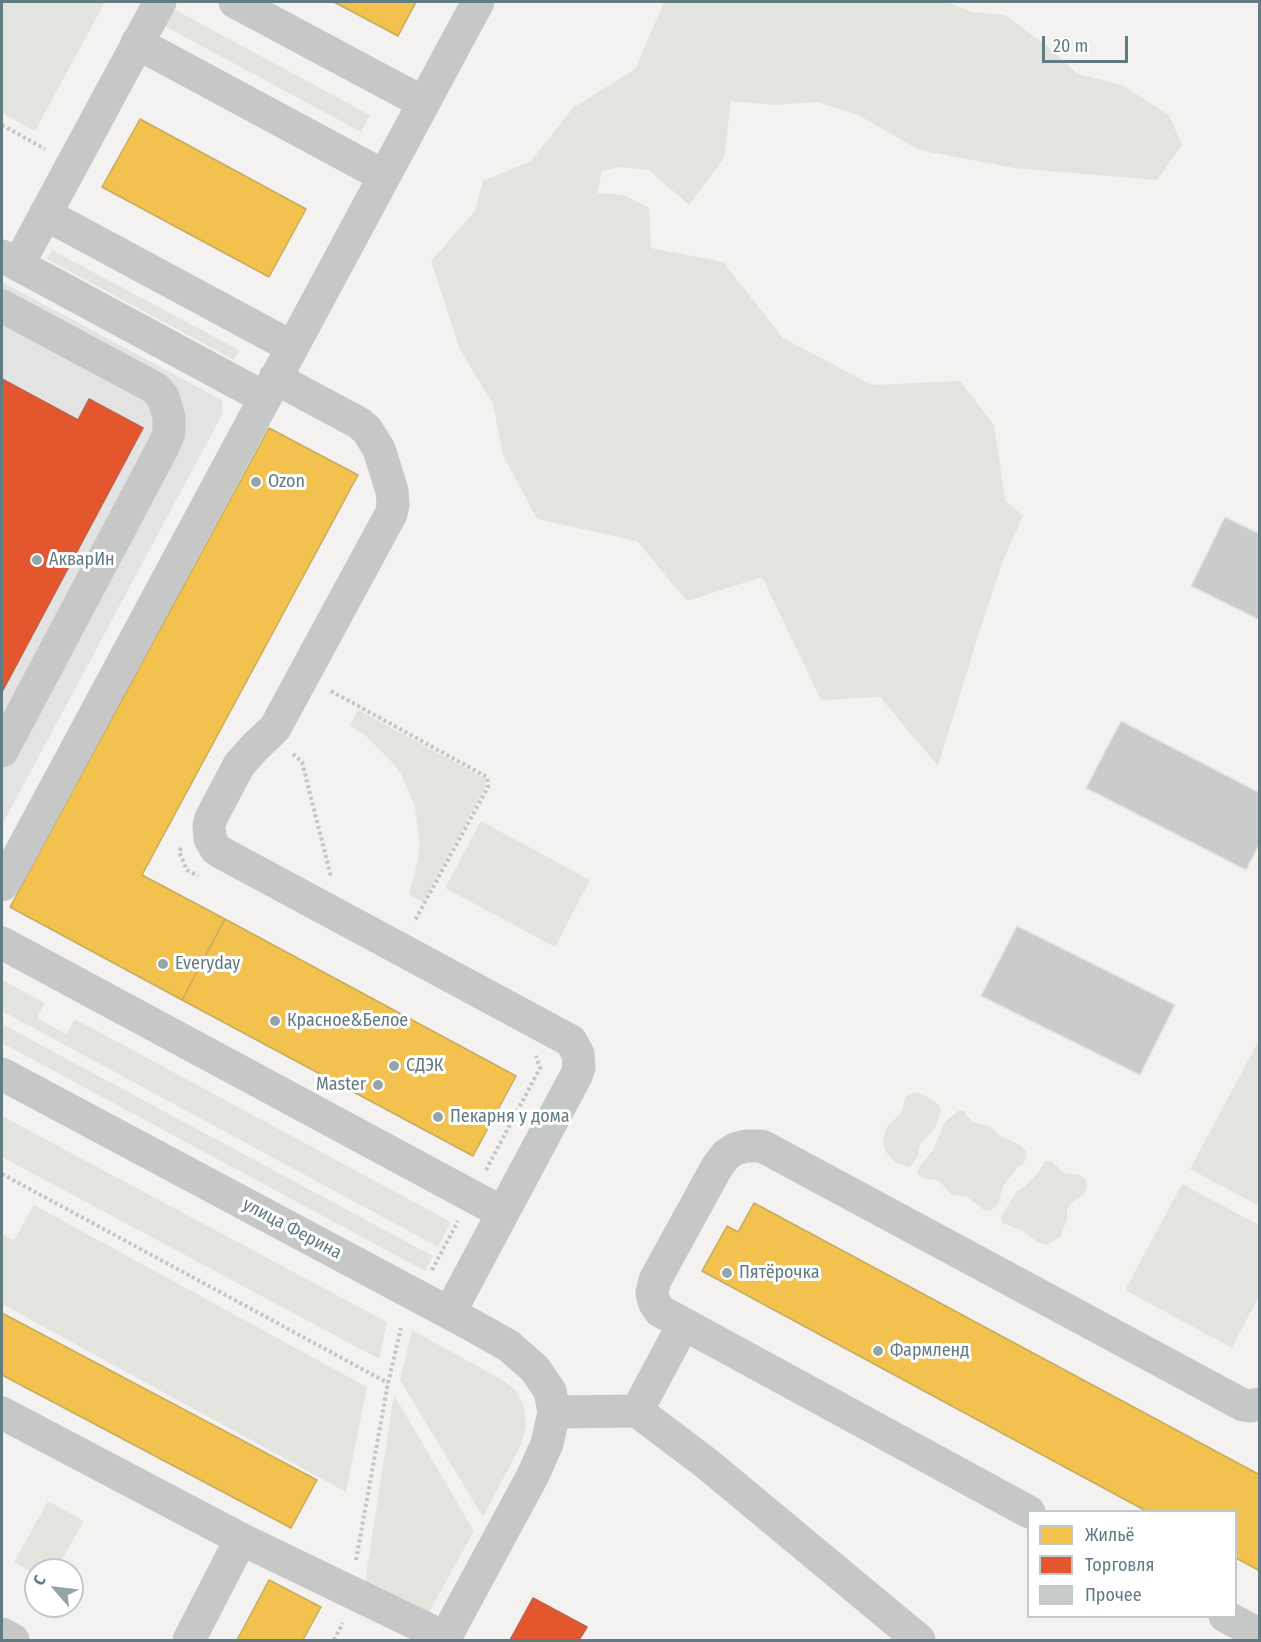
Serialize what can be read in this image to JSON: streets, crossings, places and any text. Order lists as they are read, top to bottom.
{
  "streets": {
    "street": ["улица Ферина"]
  },
  "places": [
    "Ozon",
    "АкварИн",
    "Everyday",
    "Красное&Белое",
    "СДЭК",
    "Master",
    "Пекарня у дома",
    "Пятёрочка",
    "Фармленд"
  ],
  "legend": ["Жильё", "Торговля", "Прочее"],
  "scale_bar": "20 m",
  "north": "top left"
}
